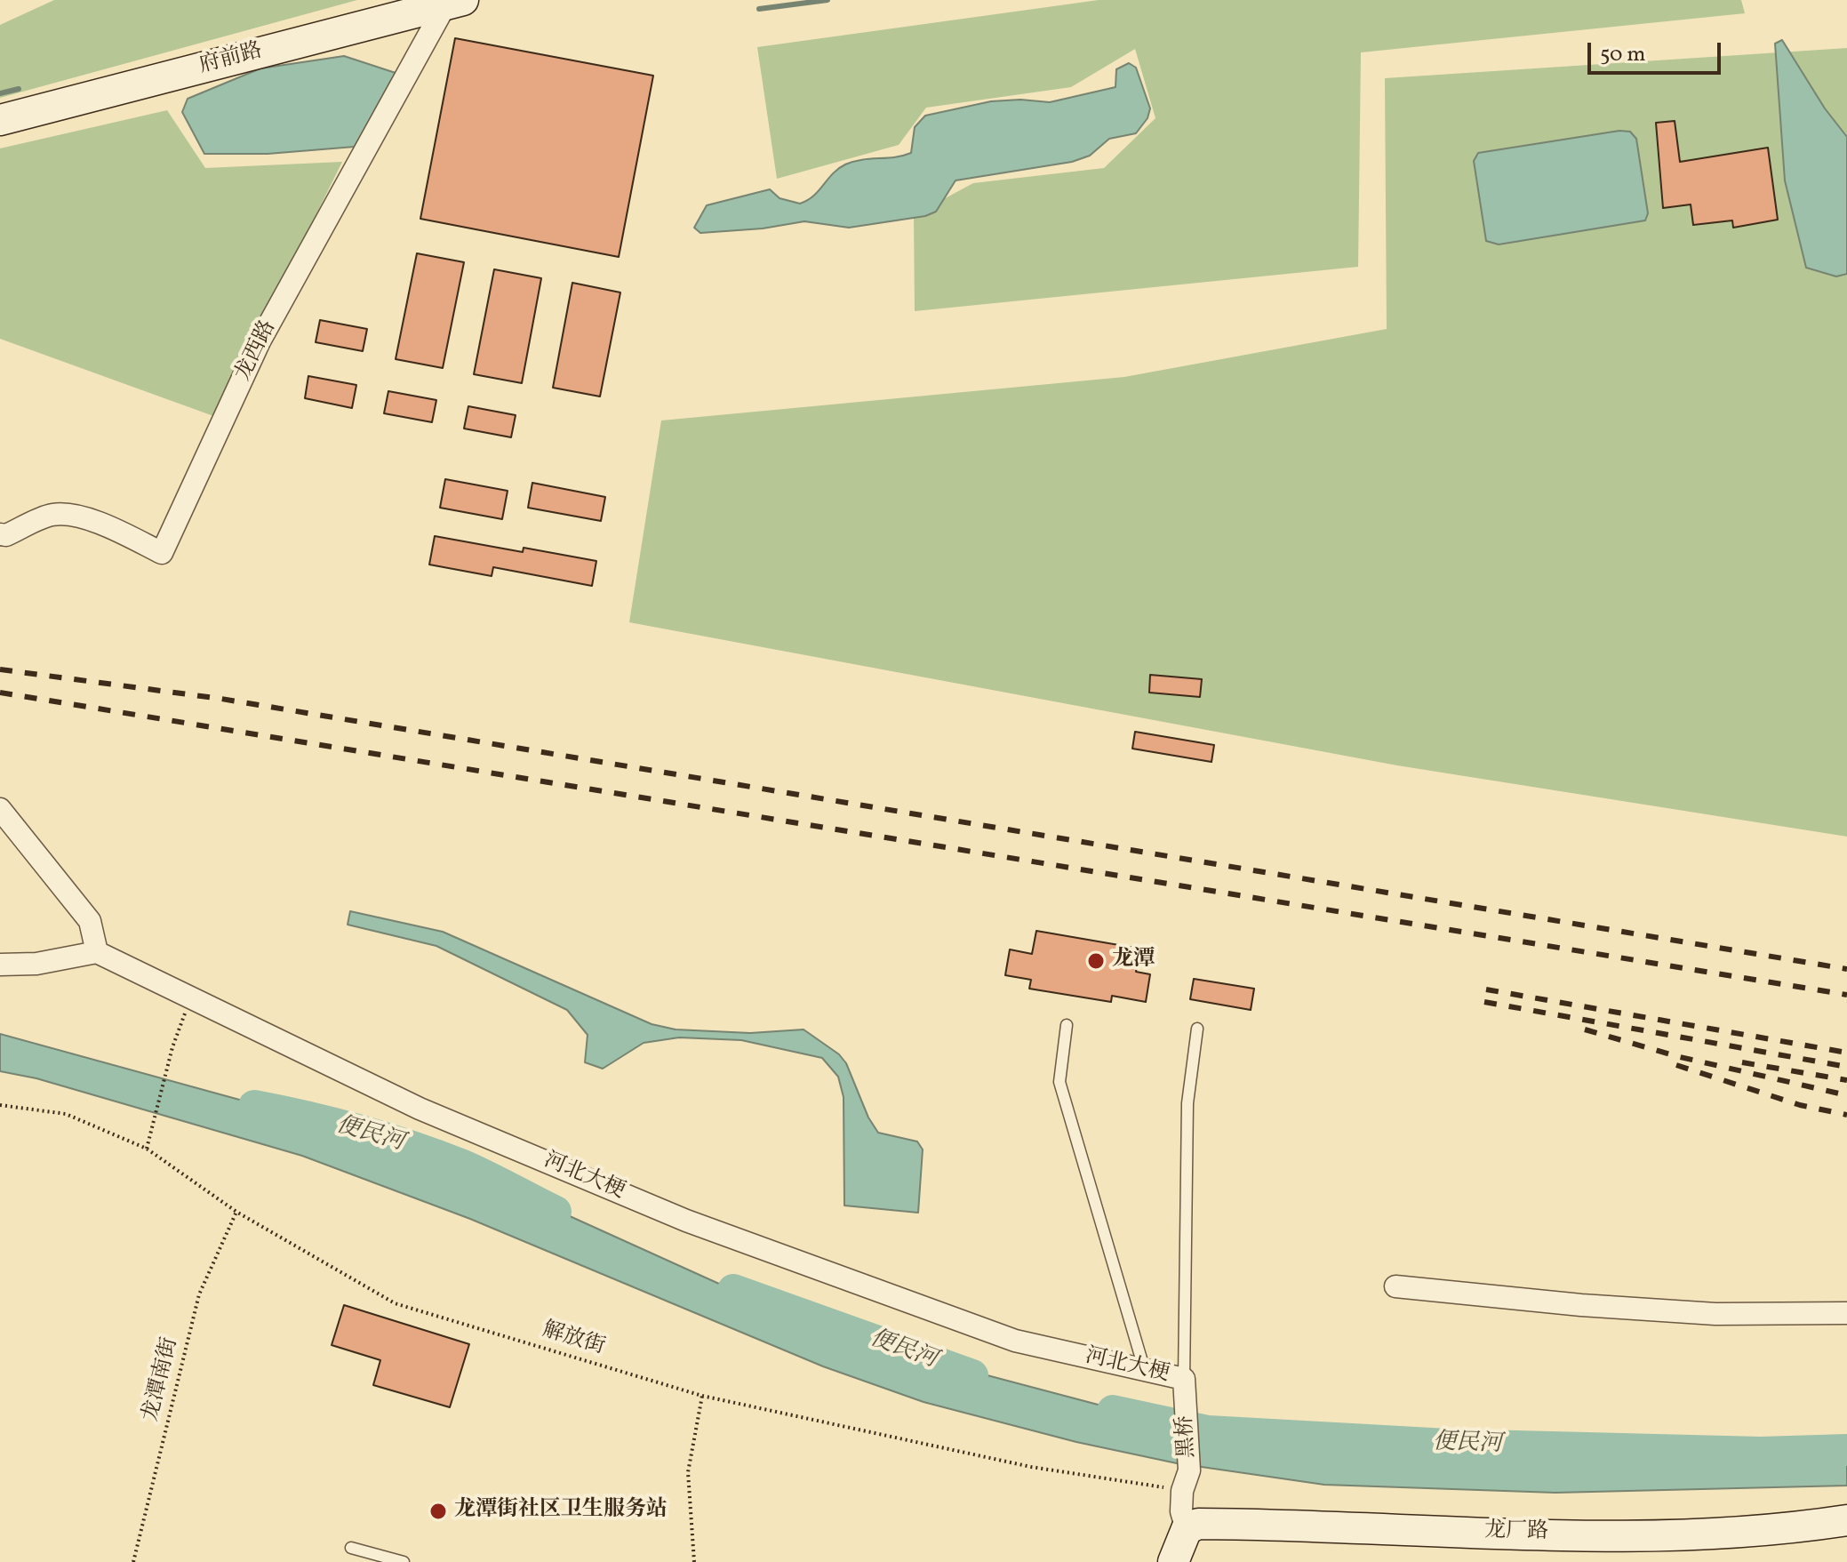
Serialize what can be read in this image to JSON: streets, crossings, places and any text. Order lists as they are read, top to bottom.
{
  "streets": {
    "street": [
      "府前路",
      "龙西路",
      "河北大梗",
      "黑桥",
      "龙厂路"
    ],
    "path": ["解放街", "龙潭南街"]
  },
  "crossings": [
    ["府前路", "龙西路"],
    ["河北大梗", "黑桥"],
    ["解放街", "龙潭南街"],
    ["解放街", "黑桥"],
    ["黑桥", "龙厂路"]
  ],
  "water": ["便民河"],
  "places": ["龙潭", "龙潭街社区卫生服务站"],
  "scale_bar": "50 m"
}
